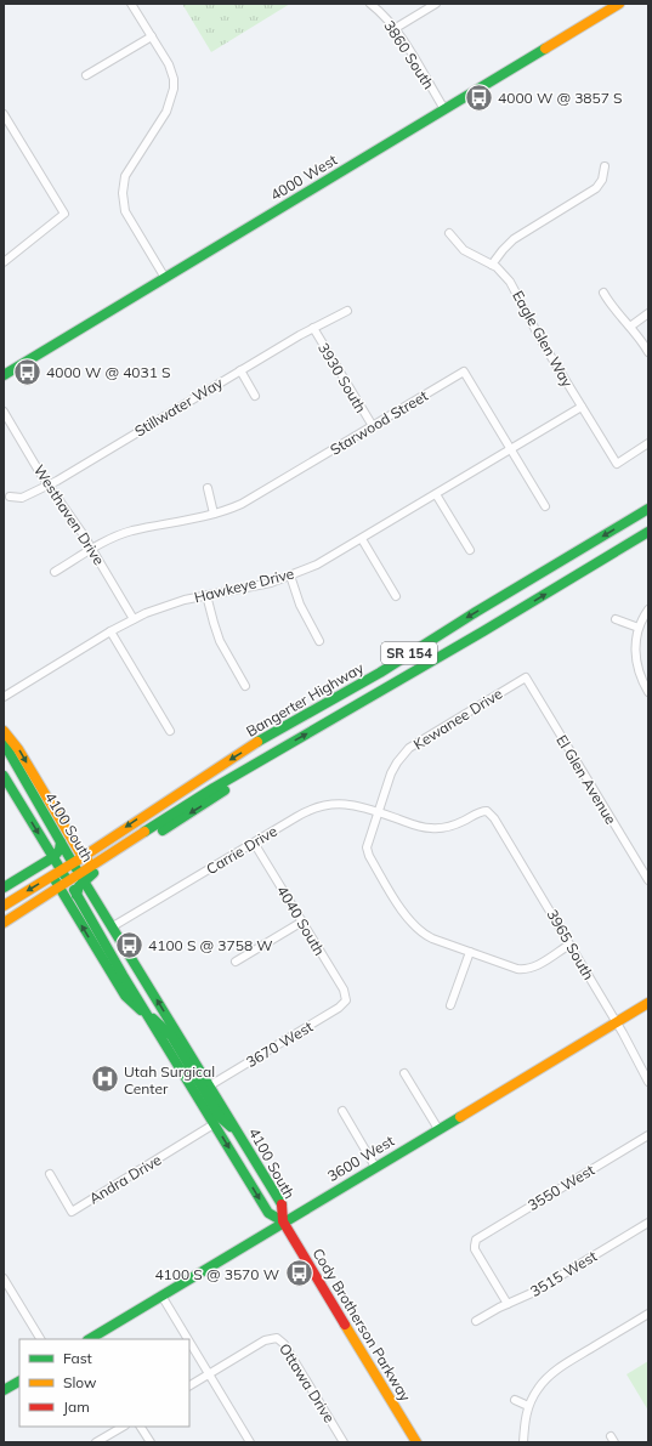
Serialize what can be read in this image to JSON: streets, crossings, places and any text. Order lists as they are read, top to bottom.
{
  "streets": {
    "main road": [
      "4000 West",
      "SR 154",
      "Bangerter Highway",
      "4100 South",
      "3600 West",
      "Cody Brotherson Parkway"
    ],
    "street": [
      "3860 South",
      "Eagle Glen Way",
      "3930 South",
      "Stillwater Way",
      "Starwood Street",
      "Westhaven Drive",
      "Hawkeye Drive",
      "Kewanee Drive",
      "El Glen Avenue",
      "Carrie Drive",
      "4040 South",
      "3965 South",
      "3670 West",
      "Andra Drive",
      "3550 West",
      "3515 West",
      "Ottawa Drive"
    ]
  },
  "crossings": [
    ["3860 South", "4000 West"],
    ["Eagle Glen Way", "Hawkeye Drive"],
    ["3930 South", "Stillwater Way"],
    ["3930 South", "Starwood Street"],
    ["Stillwater Way", "Westhaven Drive"],
    ["Starwood Street", "Westhaven Drive"],
    ["Starwood Street", "Hawkeye Drive"],
    ["Westhaven Drive", "Hawkeye Drive"],
    ["Bangerter Highway", "4100 South"],
    ["Kewanee Drive", "El Glen Avenue"],
    ["Kewanee Drive", "Carrie Drive"],
    ["Kewanee Drive", "3965 South"],
    ["4100 South", "Carrie Drive"],
    ["4100 South", "3670 West"],
    ["4100 South", "3600 West"],
    ["4100 South", "Andra Drive"],
    ["4100 South", "Cody Brotherson Parkway"],
    ["Carrie Drive", "4040 South"],
    ["Carrie Drive", "3965 South"],
    ["4040 South", "3670 West"],
    ["3965 South", "3600 West"],
    ["3600 West", "Cody Brotherson Parkway"],
    ["3550 West", "3515 West"]
  ],
  "places": {
    "bus stop": [
      "4000 W @ 3857 S",
      "4000 W @ 4031 S",
      "4100 S @ 3758 W",
      "4100 S @ 3570 W"
    ],
    "hospital": ["Utah Surgical Center"]
  },
  "legend": ["Fast", "Slow", "Jam"]
}
